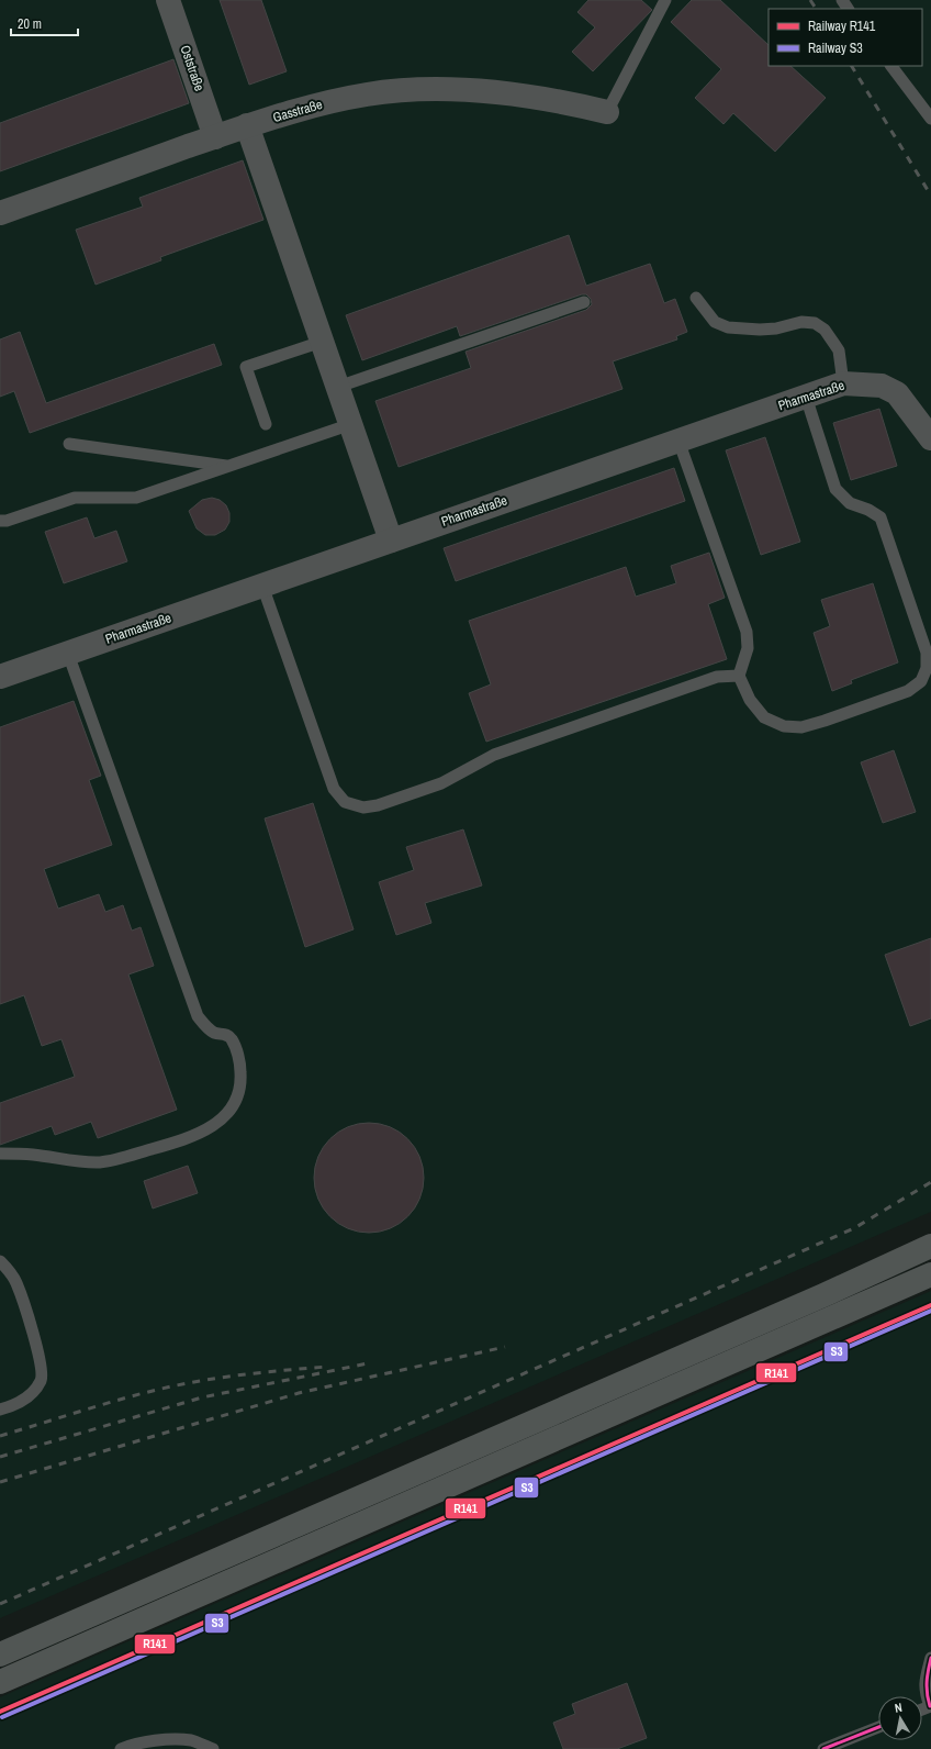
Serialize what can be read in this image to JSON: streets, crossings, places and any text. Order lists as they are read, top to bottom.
{
  "streets": {
    "street": ["Oststraße", "Gasstraße", "Pharmastraße"]
  },
  "crossings": [
    ["Oststraße", "Gasstraße"]
  ],
  "lines": ["rail line R141", "rail line S3"],
  "legend": ["Railway R141", "Railway S3"],
  "scale_bar": "20 m",
  "north": "top"
}
